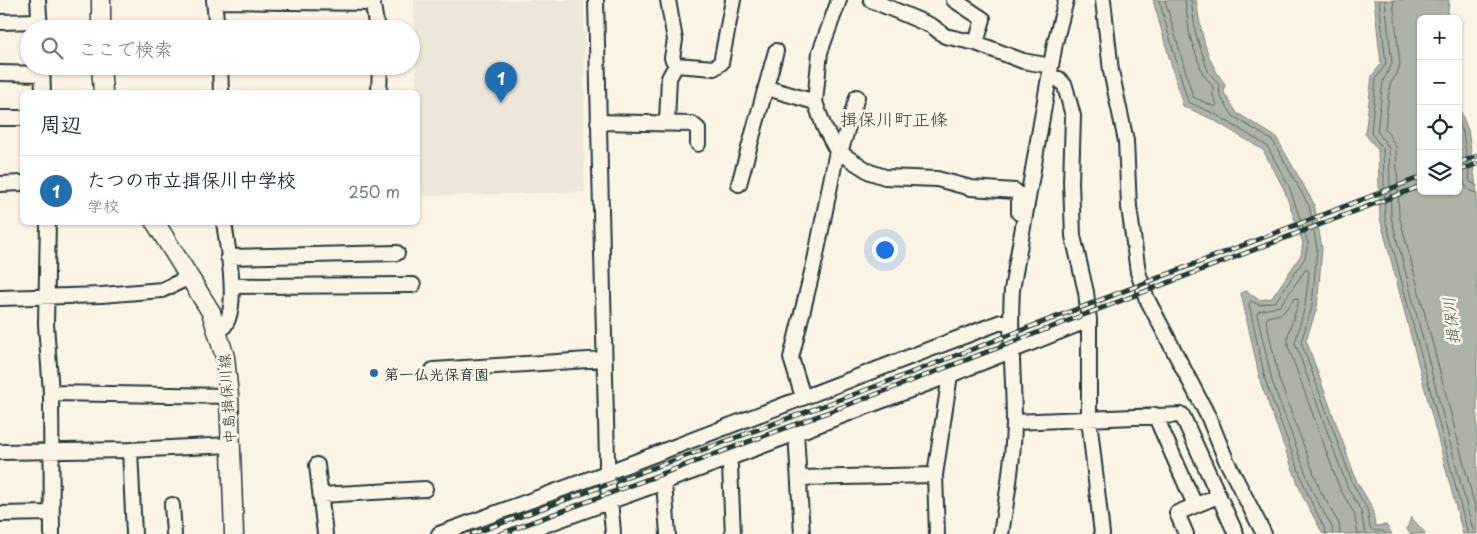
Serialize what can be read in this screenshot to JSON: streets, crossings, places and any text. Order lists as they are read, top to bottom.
{
  "streets": {
    "main road": ["中島揖保川線"]
  },
  "districts": ["揖保川町正條"],
  "water": ["揖保川"],
  "places": ["第一仏光保育園"],
  "page": {
    "map_buttons": ["+", "−"],
    "search": "ここで検索",
    "pins": "1",
    "heading": "周辺",
    "list": [
      {
        "mark": "1",
        "name": "たつの市立揖保川中学校",
        "note": "学校",
        "value": "250 m"
      }
    ]
  }
}
